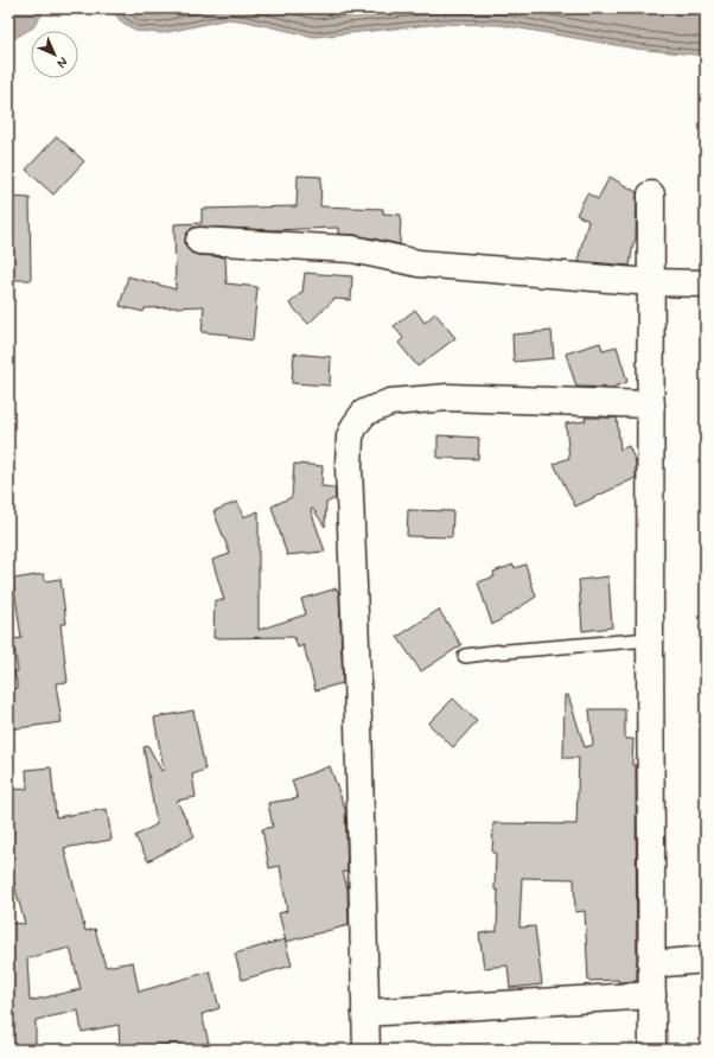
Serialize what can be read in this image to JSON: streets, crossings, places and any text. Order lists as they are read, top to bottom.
{
  "north": "bottom right"
}
